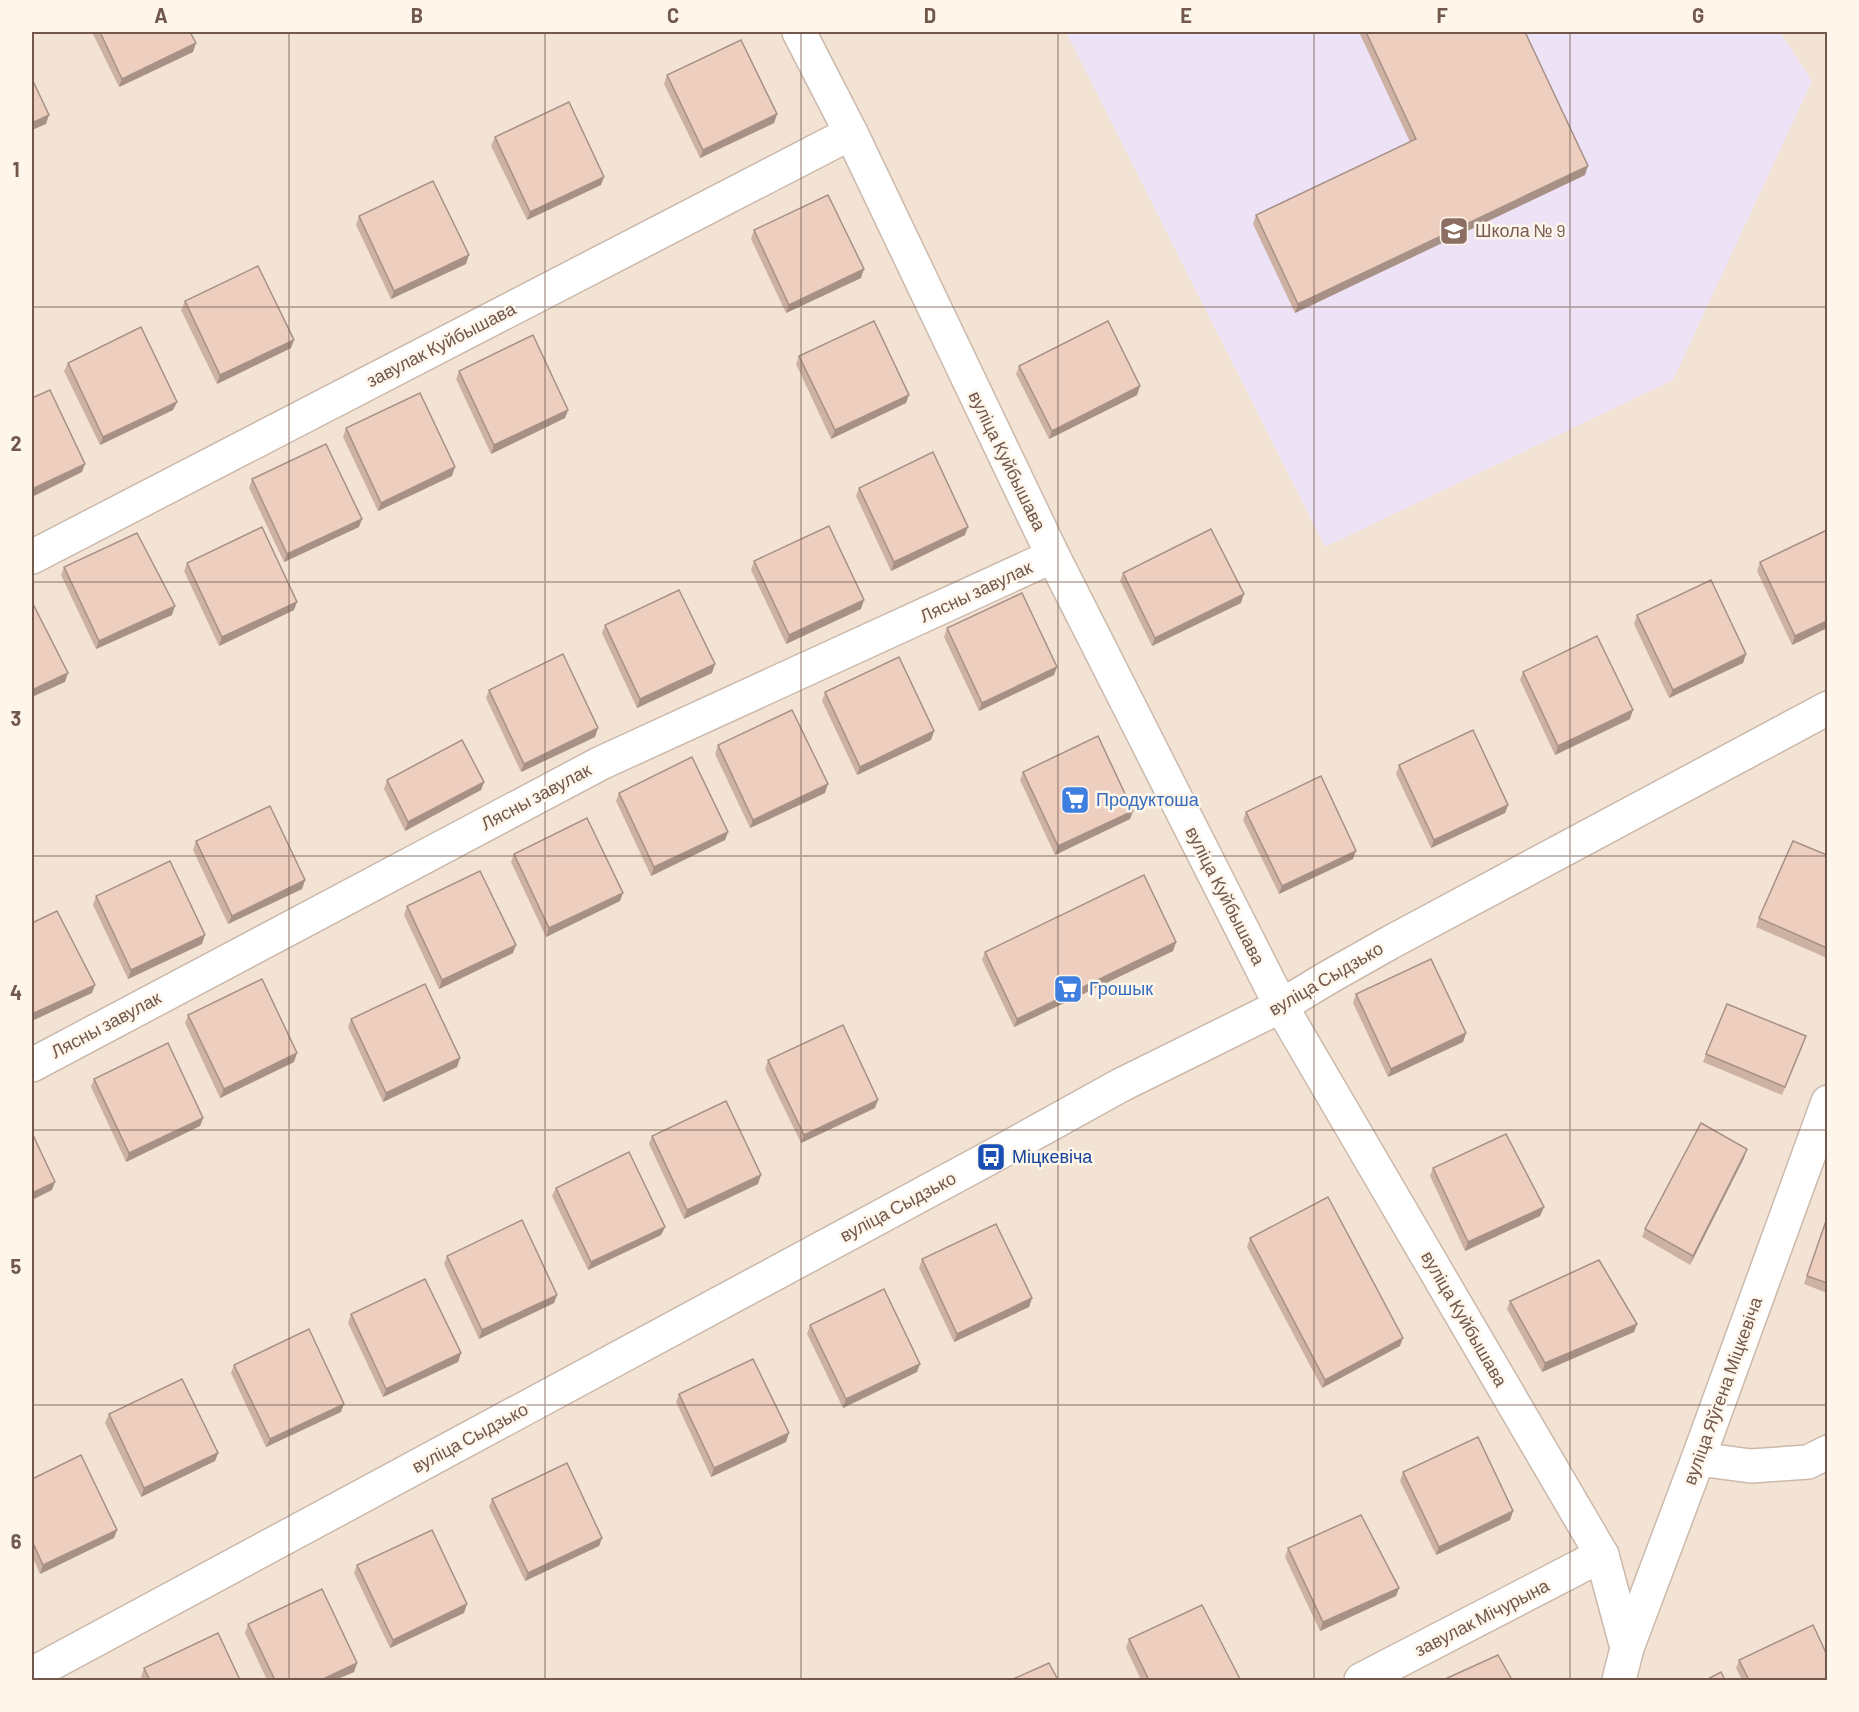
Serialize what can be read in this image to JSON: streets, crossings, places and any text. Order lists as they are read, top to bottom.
{
  "streets": {
    "street": [
      "завулак Куйбышава",
      "вуліца Куйбышава",
      "Лясны завулак",
      "вуліца Сыдзько",
      "вуліца Яўгена Міцкевіча",
      "завулак Мічурына"
    ]
  },
  "crossings": [
    ["завулак Куйбышава", "вуліца Куйбышава"],
    ["вуліца Куйбышава", "Лясны завулак"],
    ["вуліца Куйбышава", "вуліца Сыдзько"],
    ["вуліца Куйбышава", "вуліца Яўгена Міцкевіча"],
    ["вуліца Куйбышава", "завулак Мічурына"]
  ],
  "places": {
    "school or university": ["Школа № 9"],
    "supermarket": ["Продуктоша", "Грошык"],
    "bus stop": ["Міцкевіча"]
  },
  "grid": {
    "columns": [
      "A",
      "B",
      "C",
      "D",
      "E",
      "F",
      "G"
    ],
    "rows": [
      "1",
      "2",
      "3",
      "4",
      "5",
      "6"
    ]
  }
}
